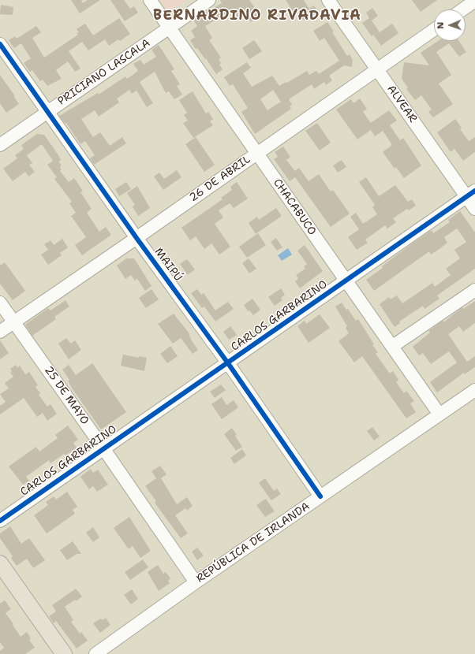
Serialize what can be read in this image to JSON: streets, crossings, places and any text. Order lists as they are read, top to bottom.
{
  "streets": {
    "street": [
      "PRICIANO LASCALA",
      "ALVEAR",
      "26 DE ABRIL",
      "CHACABUCO",
      "MAIPÚ",
      "CARLOS GARBARINO",
      "25 DE MAYO",
      "REPÚBLICA DE IRLANDA"
    ]
  },
  "crossings": [
    ["PRICIANO LASCALA", "CHACABUCO"],
    ["PRICIANO LASCALA", "MAIPÚ"],
    ["ALVEAR", "26 DE ABRIL"],
    ["ALVEAR", "CARLOS GARBARINO"],
    ["26 DE ABRIL", "CHACABUCO"],
    ["26 DE ABRIL", "MAIPÚ"],
    ["26 DE ABRIL", "25 DE MAYO"],
    ["CHACABUCO", "CARLOS GARBARINO"],
    ["CHACABUCO", "REPÚBLICA DE IRLANDA"],
    ["MAIPÚ", "CARLOS GARBARINO"],
    ["MAIPÚ", "REPÚBLICA DE IRLANDA"],
    ["CARLOS GARBARINO", "25 DE MAYO"],
    ["25 DE MAYO", "REPÚBLICA DE IRLANDA"]
  ],
  "districts": ["BERNARDINO RIVADAVIA"],
  "north": "left"
}
